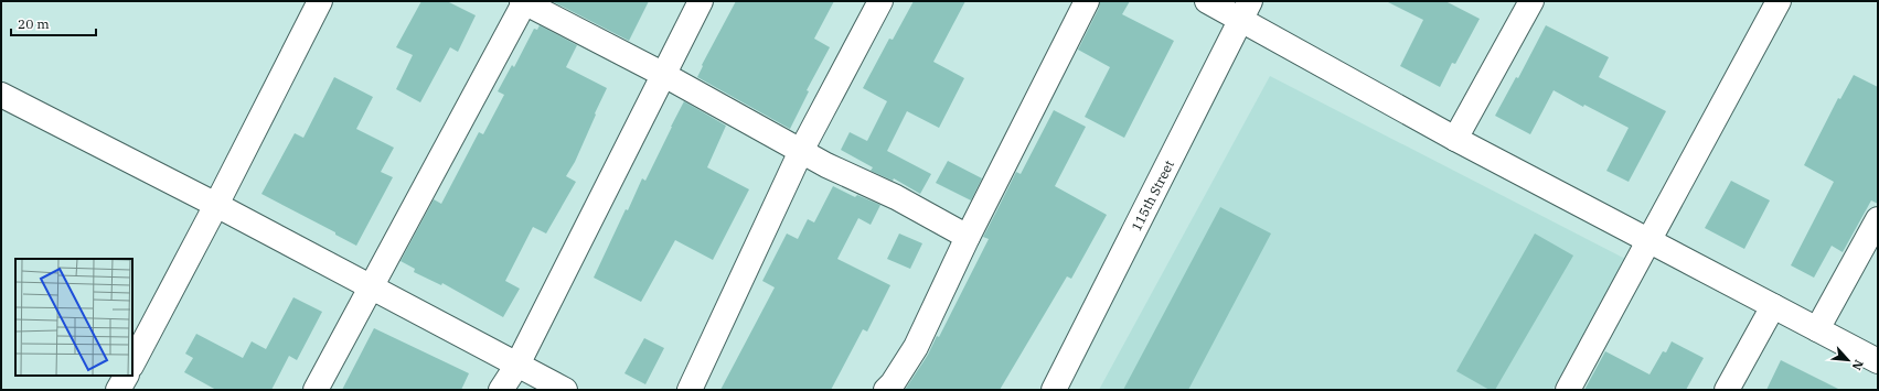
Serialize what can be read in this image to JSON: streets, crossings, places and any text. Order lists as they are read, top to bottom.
{
  "streets": {
    "street": ["115th Street"]
  },
  "scale_bar": "20 m",
  "north": "bottom right"
}
